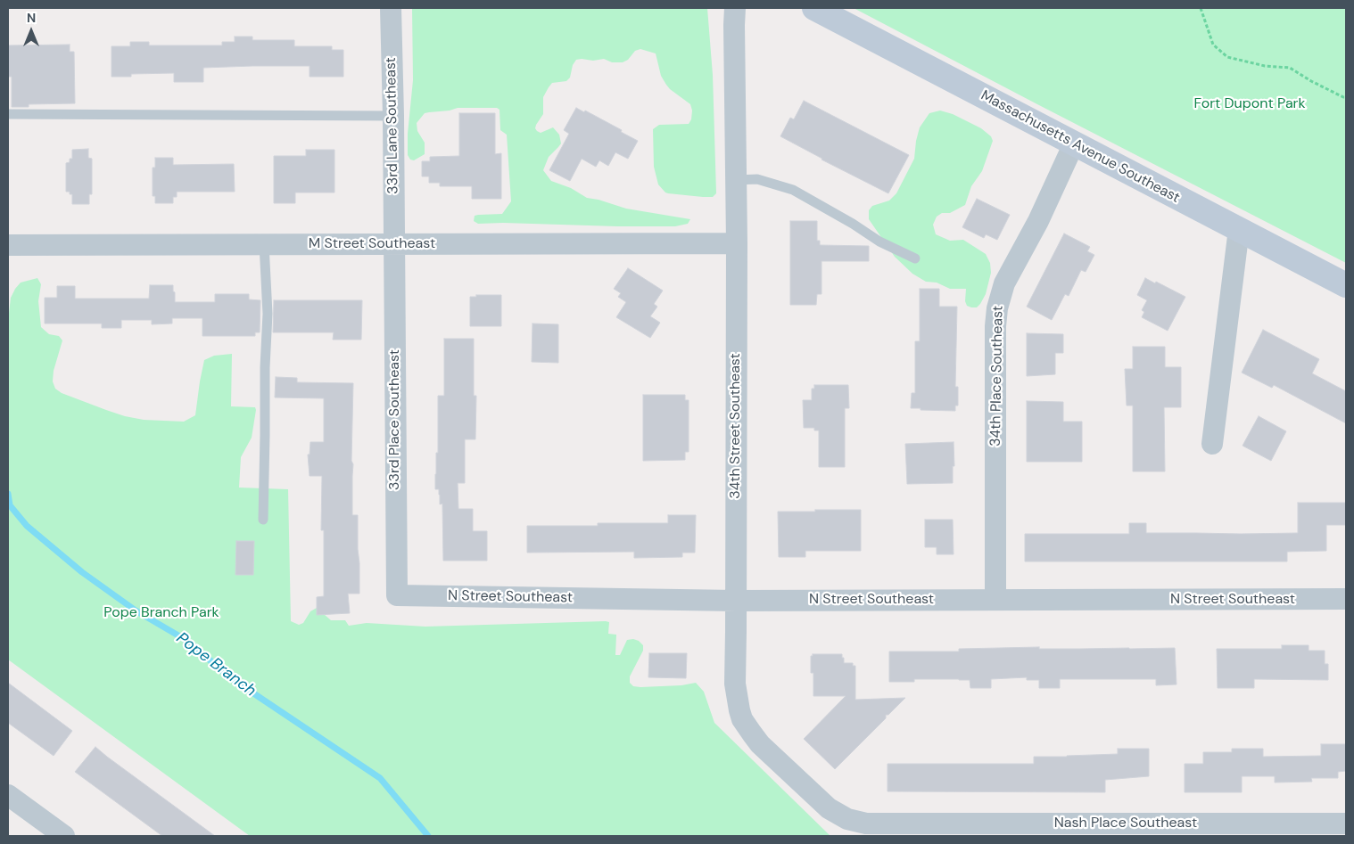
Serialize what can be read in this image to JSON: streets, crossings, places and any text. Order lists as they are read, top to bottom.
{
  "streets": {
    "street": [
      "33rd Lane Southeast",
      "Massachusetts Avenue Southeast",
      "M Street Southeast",
      "34th Place Southeast",
      "33rd Place Southeast",
      "34th Street Southeast",
      "N Street Southeast",
      "Nash Place Southeast"
    ]
  },
  "crossings": [
    ["33rd Lane Southeast", "M Street Southeast"],
    ["33rd Lane Southeast", "33rd Place Southeast"],
    ["Massachusetts Avenue Southeast", "34th Place Southeast"],
    ["M Street Southeast", "33rd Place Southeast"],
    ["M Street Southeast", "34th Street Southeast"],
    ["34th Place Southeast", "N Street Southeast"],
    ["33rd Place Southeast", "N Street Southeast"],
    ["34th Street Southeast", "N Street Southeast"],
    ["34th Street Southeast", "Nash Place Southeast"]
  ],
  "water": ["Pope Branch"],
  "parks": ["Fort Dupont Park", "Pope Branch Park"],
  "north": "top"
}
